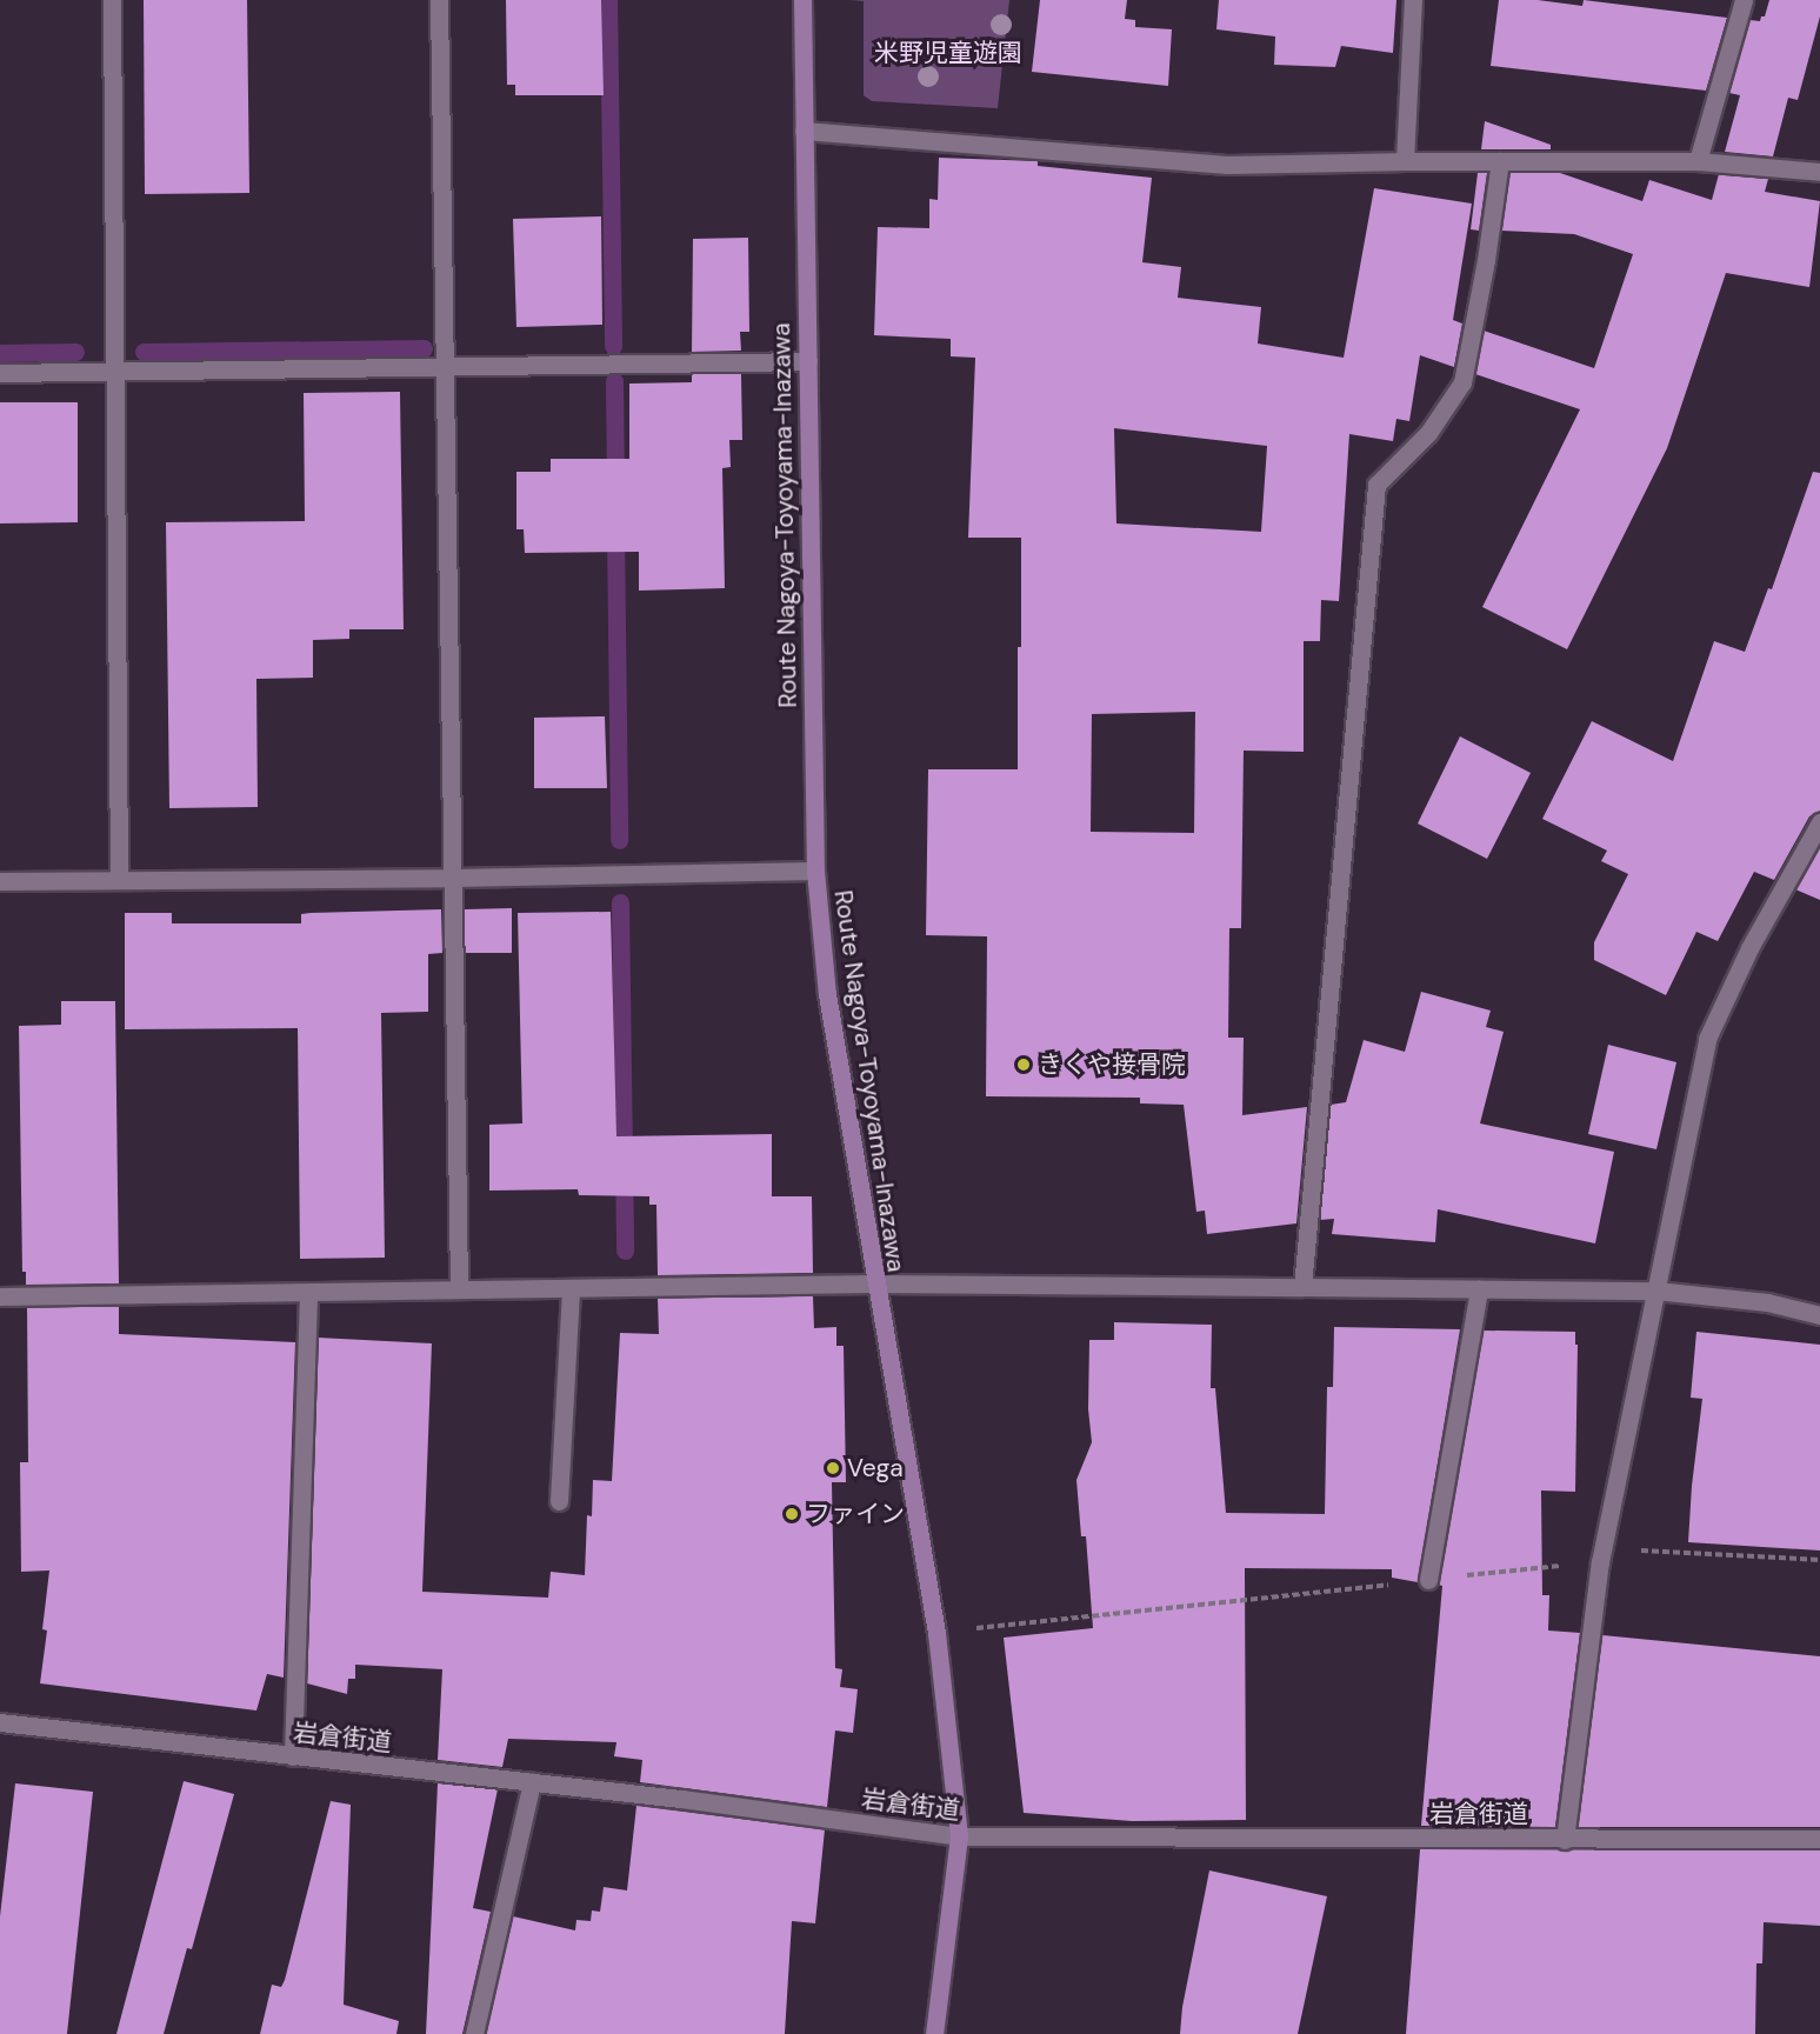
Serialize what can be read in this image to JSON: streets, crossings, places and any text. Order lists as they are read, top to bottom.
{
  "streets": {
    "main road": ["Route Nagoya-Toyoyama-Inazawa"],
    "street": ["岩倉街道"]
  },
  "crossings": [
    ["Route Nagoya-Toyoyama-Inazawa", "岩倉街道"]
  ],
  "parks": ["米野児童遊園"],
  "places": ["きくや接骨院", "Vega", "ファイン"]
}
